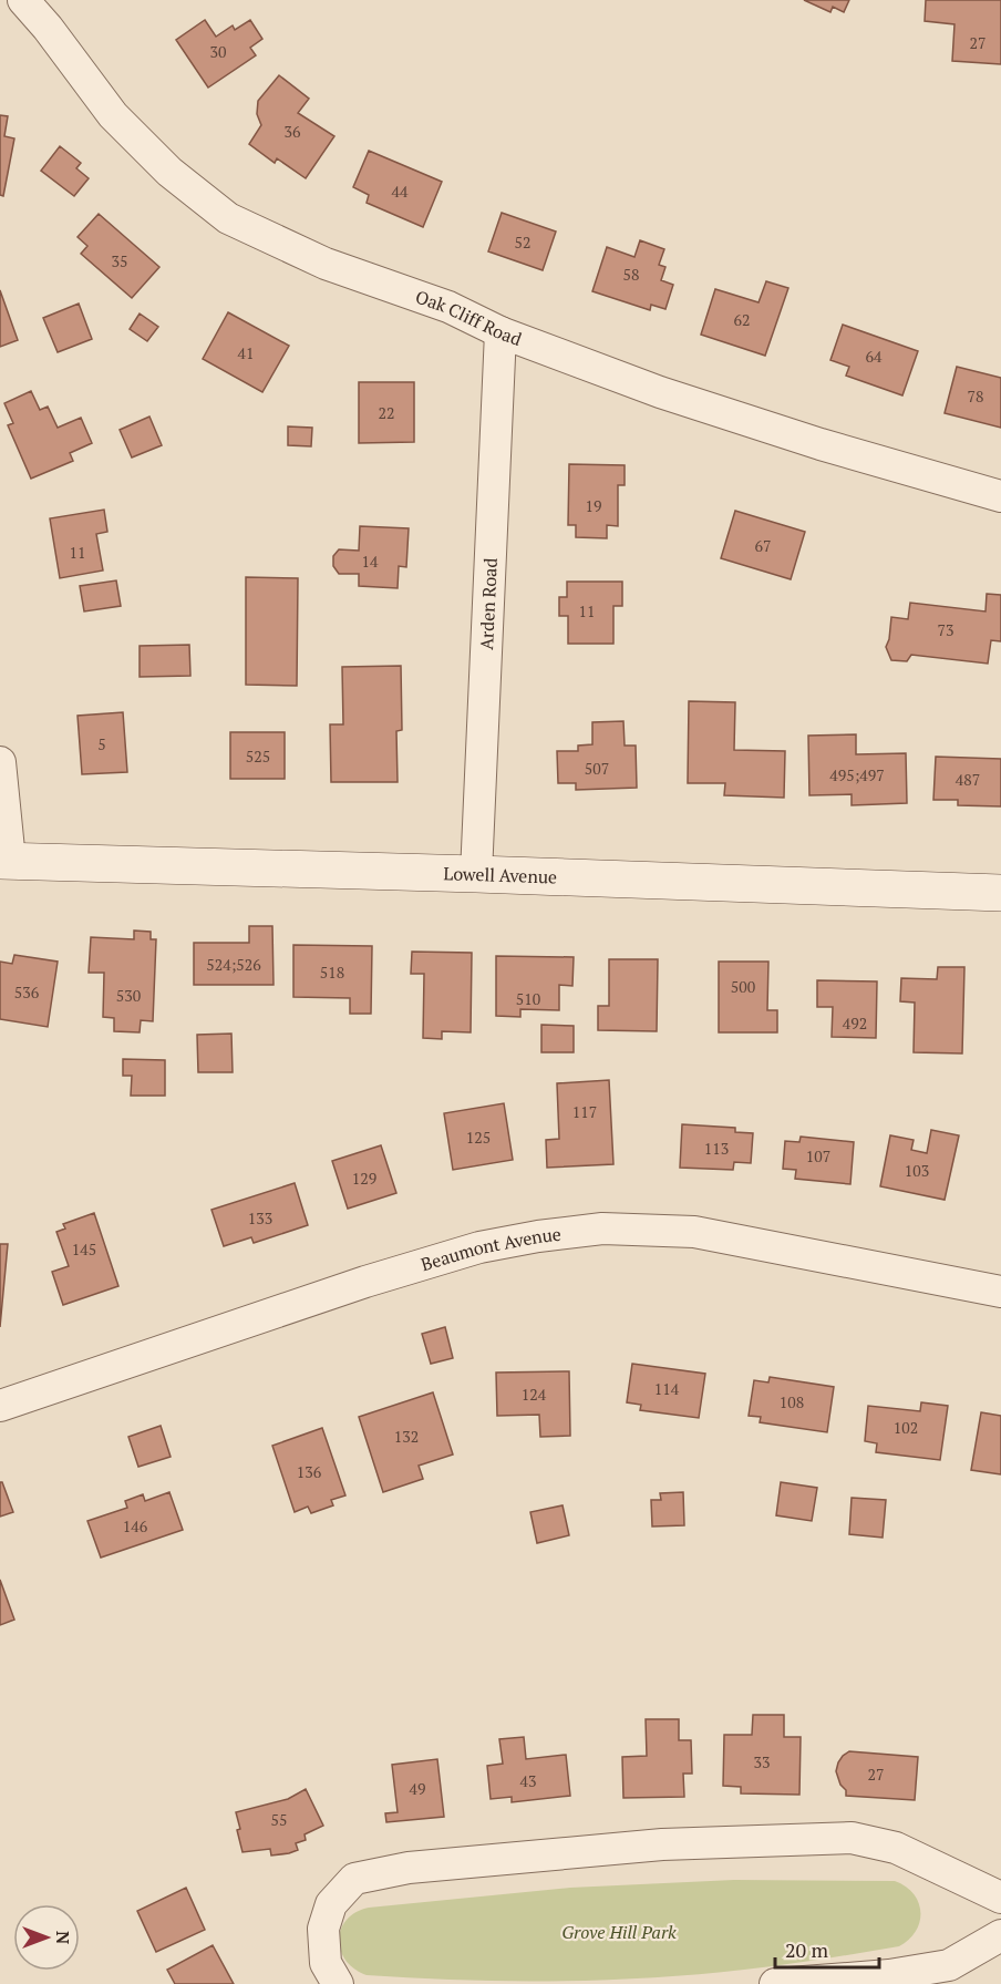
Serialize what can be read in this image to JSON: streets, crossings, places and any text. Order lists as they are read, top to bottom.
{
  "streets": {
    "street": [
      "Oak Cliff Road",
      "Arden Road",
      "Lowell Avenue",
      "Beaumont Avenue"
    ]
  },
  "crossings": [
    ["Oak Cliff Road", "Arden Road"],
    ["Arden Road", "Lowell Avenue"]
  ],
  "parks": ["Grove Hill Park"],
  "house_numbers": [
    "27",
    "30",
    "36",
    "44",
    "52",
    "35",
    "58",
    "62",
    "41",
    "64",
    "78",
    "22",
    "19",
    "67",
    "11",
    "14",
    "11",
    "73",
    "5",
    "525",
    "507",
    "495;497",
    "487",
    "524;526",
    "518",
    "500",
    "536",
    "530",
    "510",
    "492",
    "117",
    "125",
    "113",
    "107",
    "103",
    "129",
    "133",
    "145",
    "114",
    "124",
    "108",
    "102",
    "132",
    "136",
    "146",
    "33",
    "27",
    "43",
    "49",
    "55"
  ],
  "scale_bar": "20 m",
  "north": "right"
}
